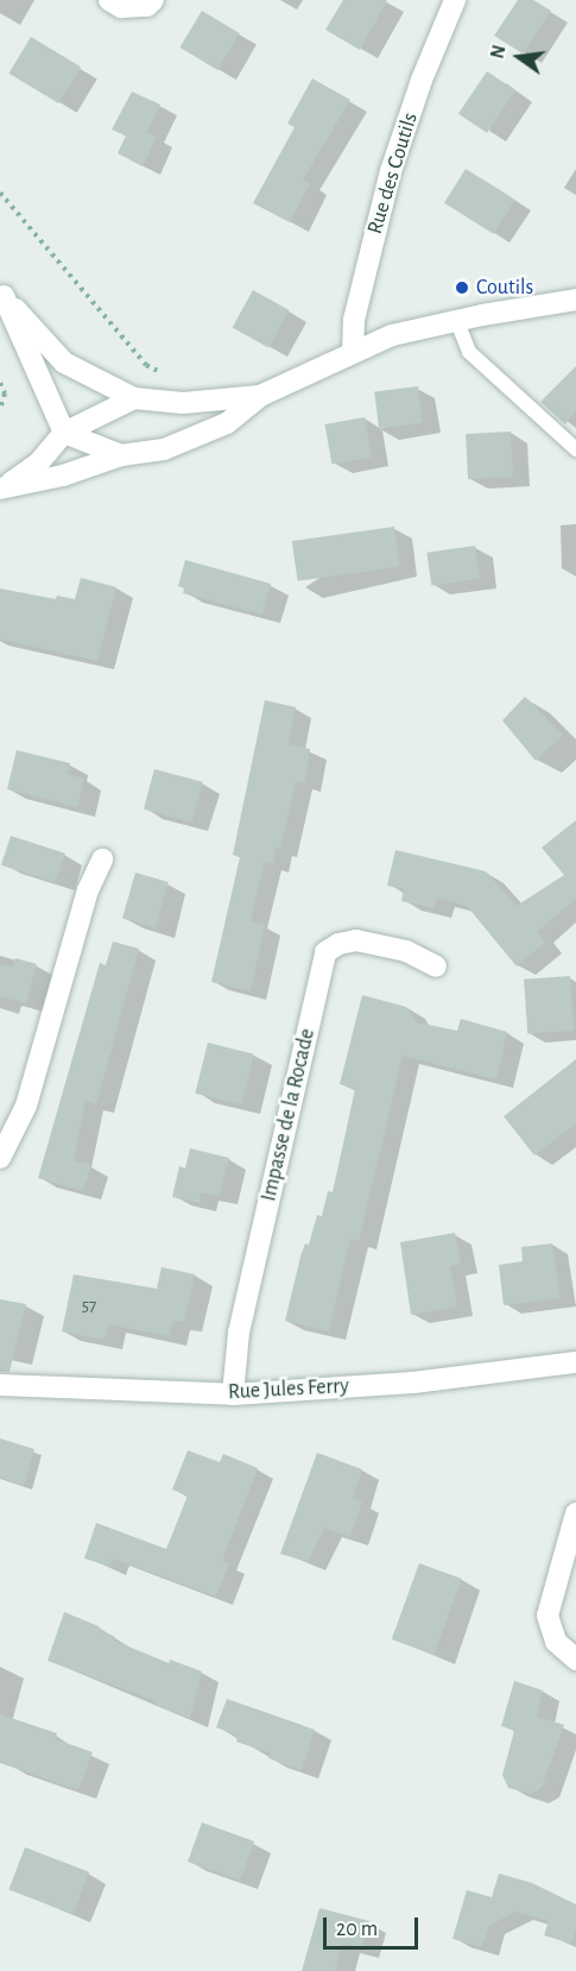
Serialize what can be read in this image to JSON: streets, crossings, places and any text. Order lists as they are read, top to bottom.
{
  "streets": {
    "street": ["Rue des Coutils", "Impasse de la Rocade", "Rue Jules Ferry"]
  },
  "crossings": [
    ["Impasse de la Rocade", "Rue Jules Ferry"]
  ],
  "places": ["Coutils"],
  "house_numbers": ["57"],
  "scale_bar": "20 m",
  "north": "left"
}
